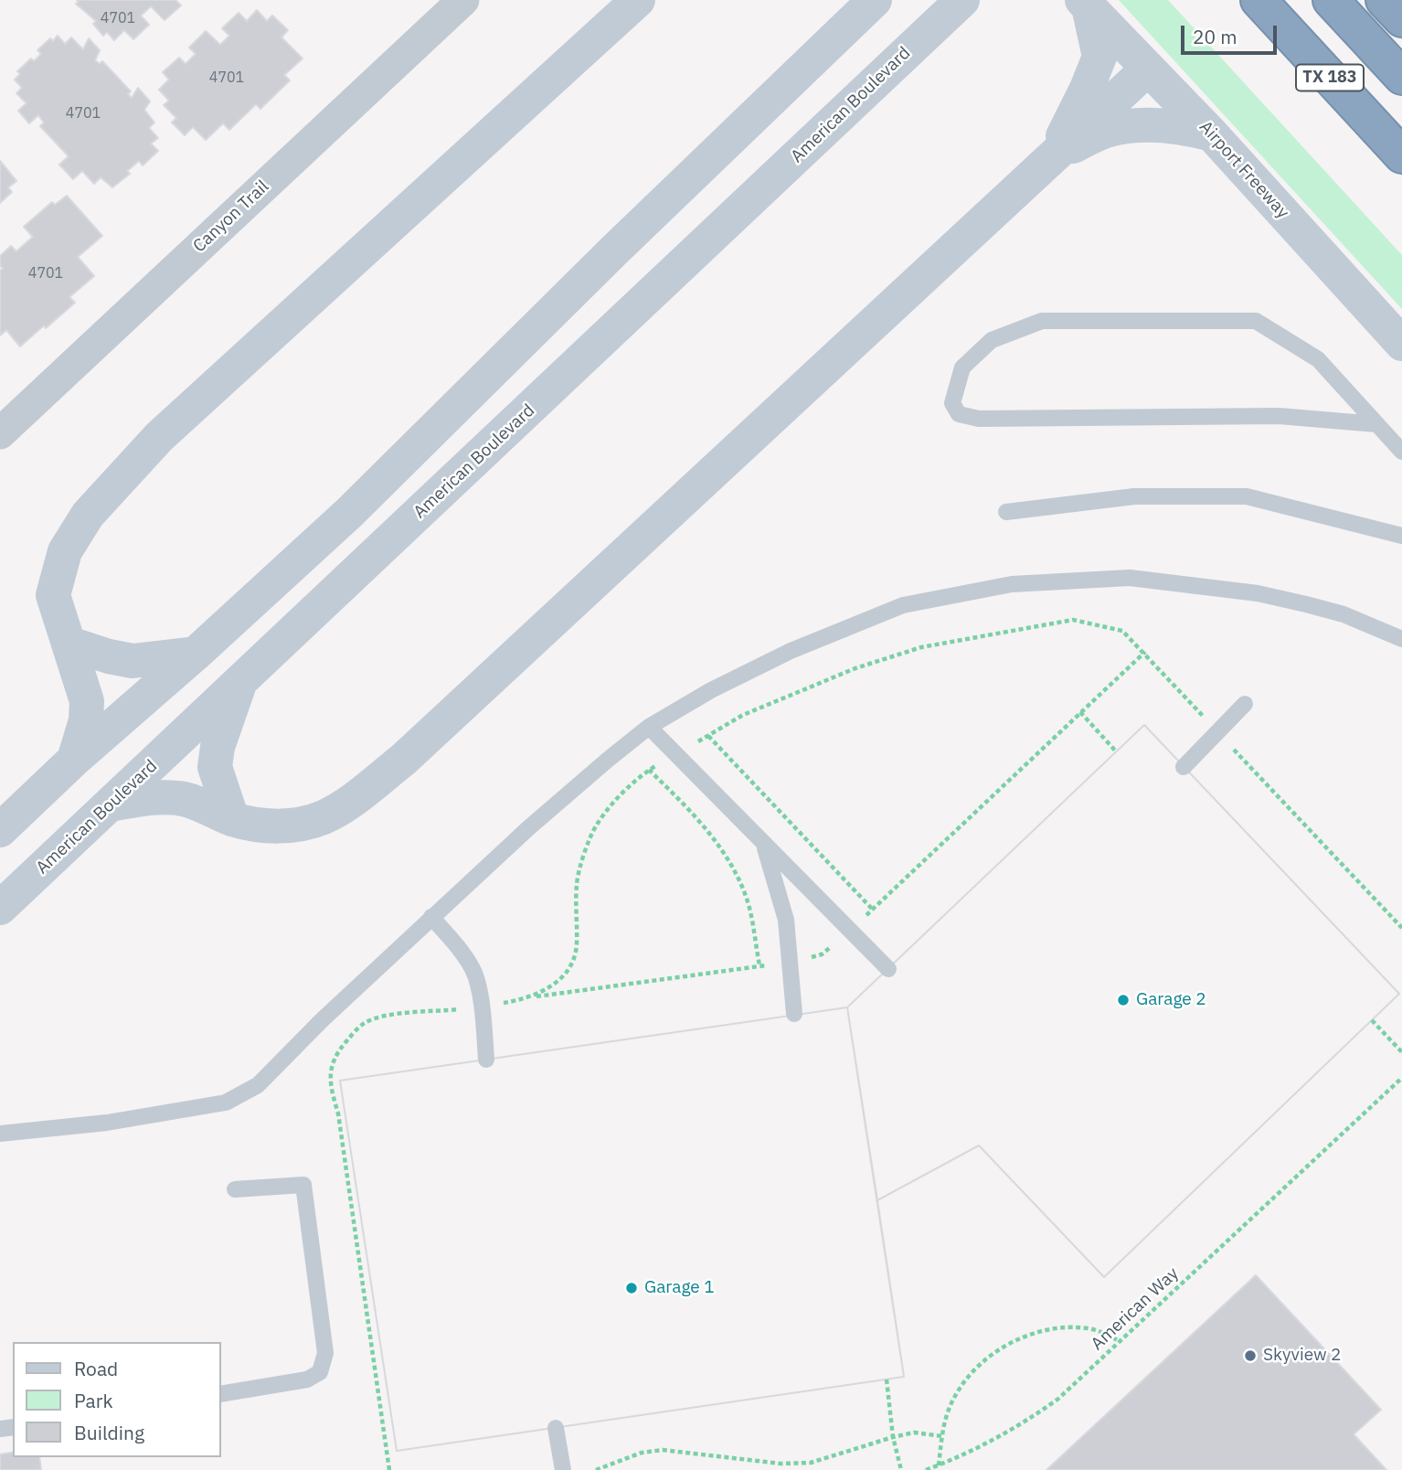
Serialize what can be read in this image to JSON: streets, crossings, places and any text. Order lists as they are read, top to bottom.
{
  "streets": {
    "highway": ["TX 183"],
    "main road": ["American Boulevard", "Airport Freeway"],
    "street": ["Canyon Trail"],
    "path": ["American Way"]
  },
  "places": ["Garage 2", "Garage 1", "Skyview 2"],
  "house_numbers": [
    "4701",
    "4701",
    "4701",
    "4701"
  ],
  "legend": ["Road", "Park", "Building"],
  "scale_bar": "20 m"
}
